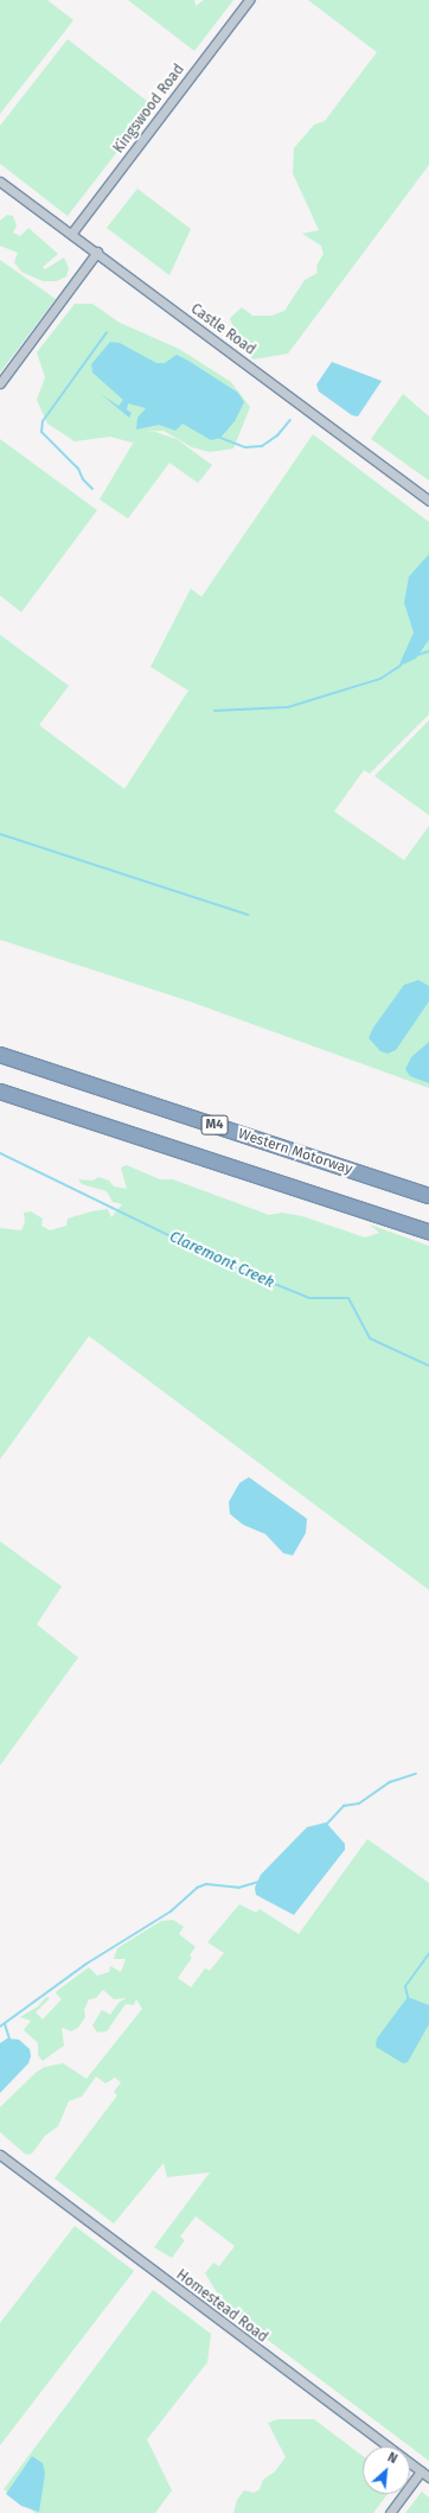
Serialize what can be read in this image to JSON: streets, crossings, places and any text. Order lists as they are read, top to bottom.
{
  "streets": {
    "highway": ["M4", "Western Motorway"],
    "street": ["Kingswood Road", "Castle Road", "Homestead Road"]
  },
  "crossings": [
    ["Kingswood Road", "Castle Road"]
  ],
  "water": ["Claremont Creek"],
  "north": "top right"
}
